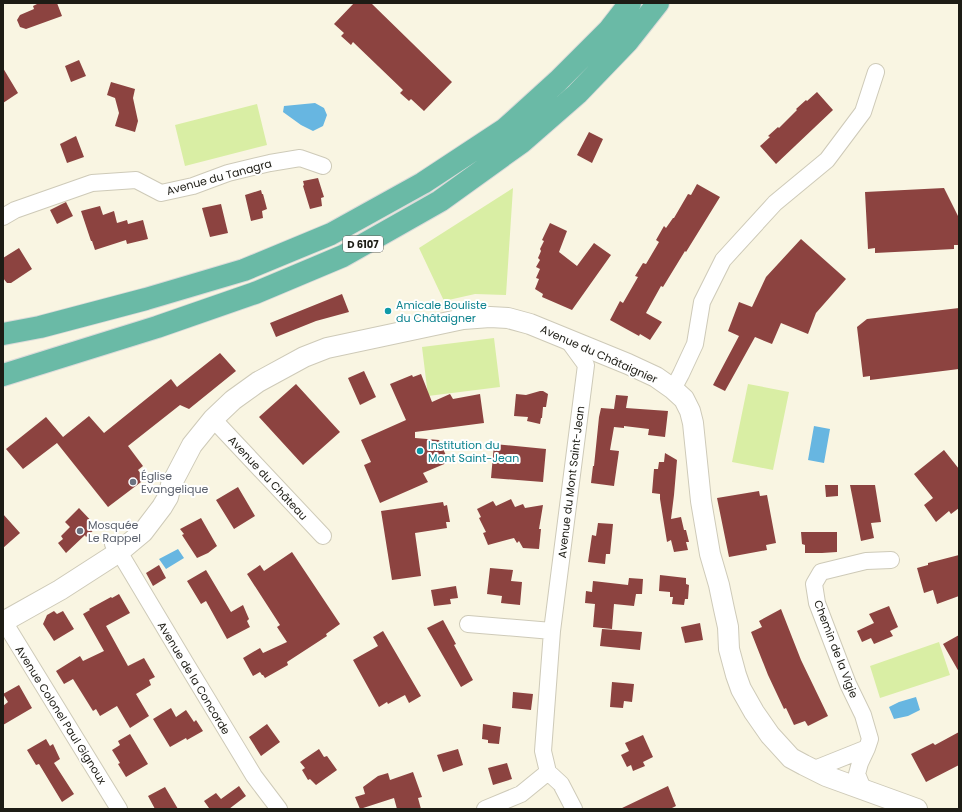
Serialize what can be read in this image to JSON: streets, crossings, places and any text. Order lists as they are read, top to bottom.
{
  "streets": {
    "highway": ["D 6107"],
    "street": [
      "Avenue du Tanagra",
      "Avenue du Châtaignier",
      "Avenue du Château",
      "Avenue du Mont Saint-Jean",
      "Chemin de la Vigie",
      "Avenue de la Concorde",
      "Avenue Colonel Paul Gignoux"
    ]
  },
  "crossings": [
    ["Avenue du Châtaignier", "Avenue du Château"],
    ["Avenue du Châtaignier", "Avenue du Mont Saint-Jean"],
    ["Avenue du Châtaignier", "Chemin de la Vigie"],
    ["Avenue du Châtaignier", "Avenue de la Concorde"],
    ["Avenue du Châtaignier", "Avenue Colonel Paul Gignoux"]
  ],
  "places": [
    "Amicale Bouliste du Châtaigner",
    "Institution du Mont Saint-Jean",
    "Église Evangelique",
    "Mosquée Le Rappel"
  ]
}
